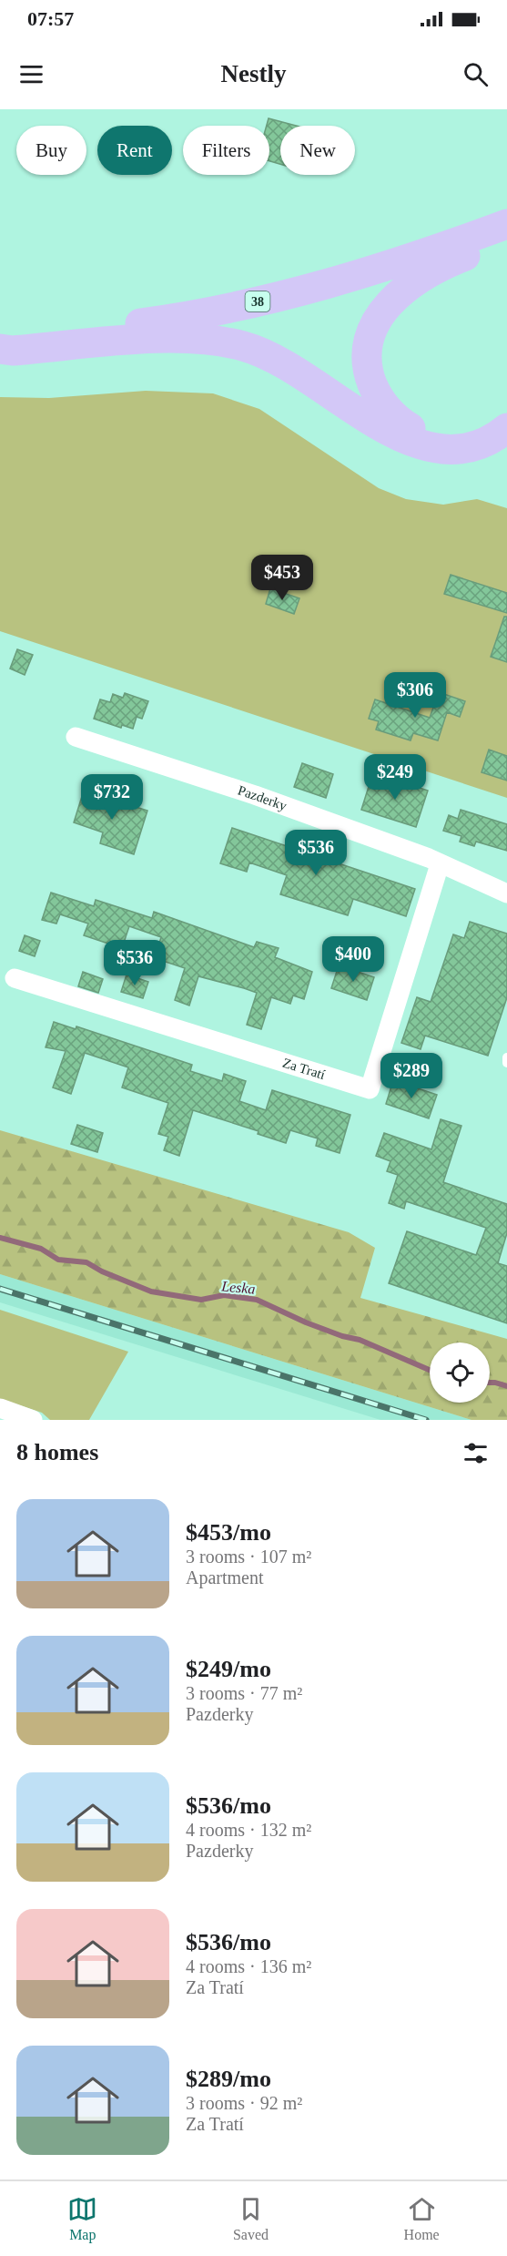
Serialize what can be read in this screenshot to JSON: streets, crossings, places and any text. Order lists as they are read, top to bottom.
{
  "streets": {
    "main road": ["38"],
    "street": ["Pazderky", "Za Tratí"]
  },
  "crossings": [
    ["Pazderky", "Za Tratí"]
  ],
  "water": ["Leska"],
  "page": {
    "status": "07:57",
    "header": "Nestly",
    "chip": [
      "Buy",
      "Rent",
      "Filters",
      "New"
    ],
    "price": [
      "$453",
      "$306",
      "$249",
      "$732",
      "$536",
      "$400",
      "$536",
      "$289"
    ],
    "heading": "8 homes",
    "list": [
      {
        "name": "$453/mo",
        "note": "3 rooms · 107 m² · Apartment"
      },
      {
        "name": "$249/mo",
        "note": "3 rooms · 77 m² · Pazderky"
      },
      {
        "name": "$536/mo",
        "note": "4 rooms · 132 m² · Pazderky"
      },
      {
        "name": "$536/mo",
        "note": "4 rooms · 136 m² · Za Tratí"
      },
      {
        "name": "$289/mo",
        "note": "3 rooms · 92 m² · Za Tratí"
      }
    ],
    "tabs": ["Map", "Saved", "Home"]
  }
}
